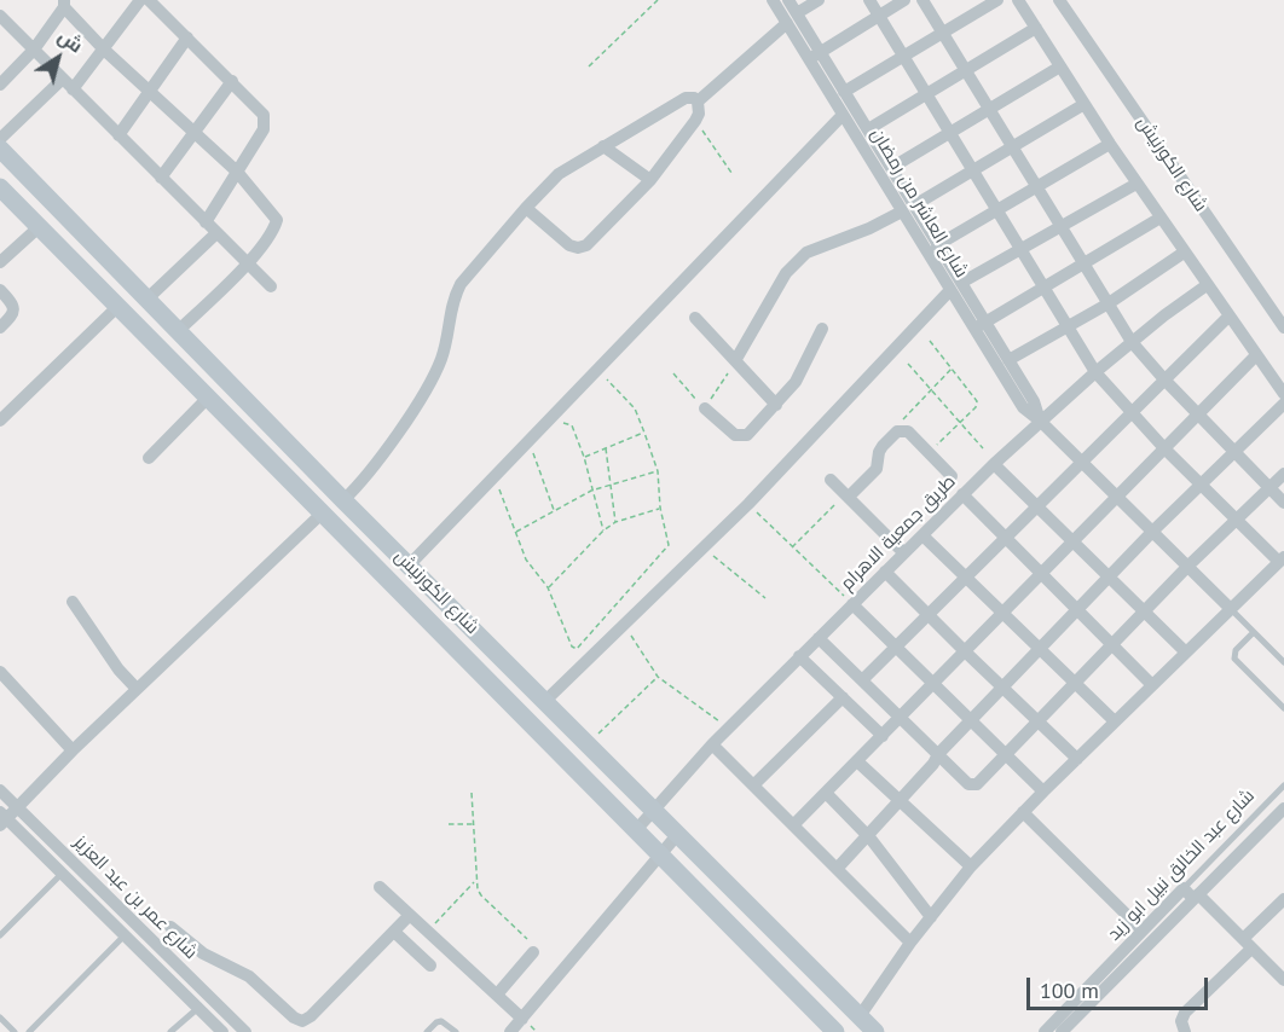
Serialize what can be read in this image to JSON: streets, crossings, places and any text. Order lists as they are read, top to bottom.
{
  "streets": {
    "main road": ["شارع الكورنيش"],
    "street": [
      "شارع العاشر من رمضان",
      "طريق جمعية الاهرام",
      "شارع عبد الخالق نبيل ابو زيد",
      "شارع عمر بن عبد العزيز"
    ]
  },
  "crossings": [
    ["شارع الكورنيش", "طريق جمعية الاهرام"],
    ["شارع العاشر من رمضان", "طريق جمعية الاهرام"]
  ],
  "scale_bar": "100 m",
  "north": "top right"
}
